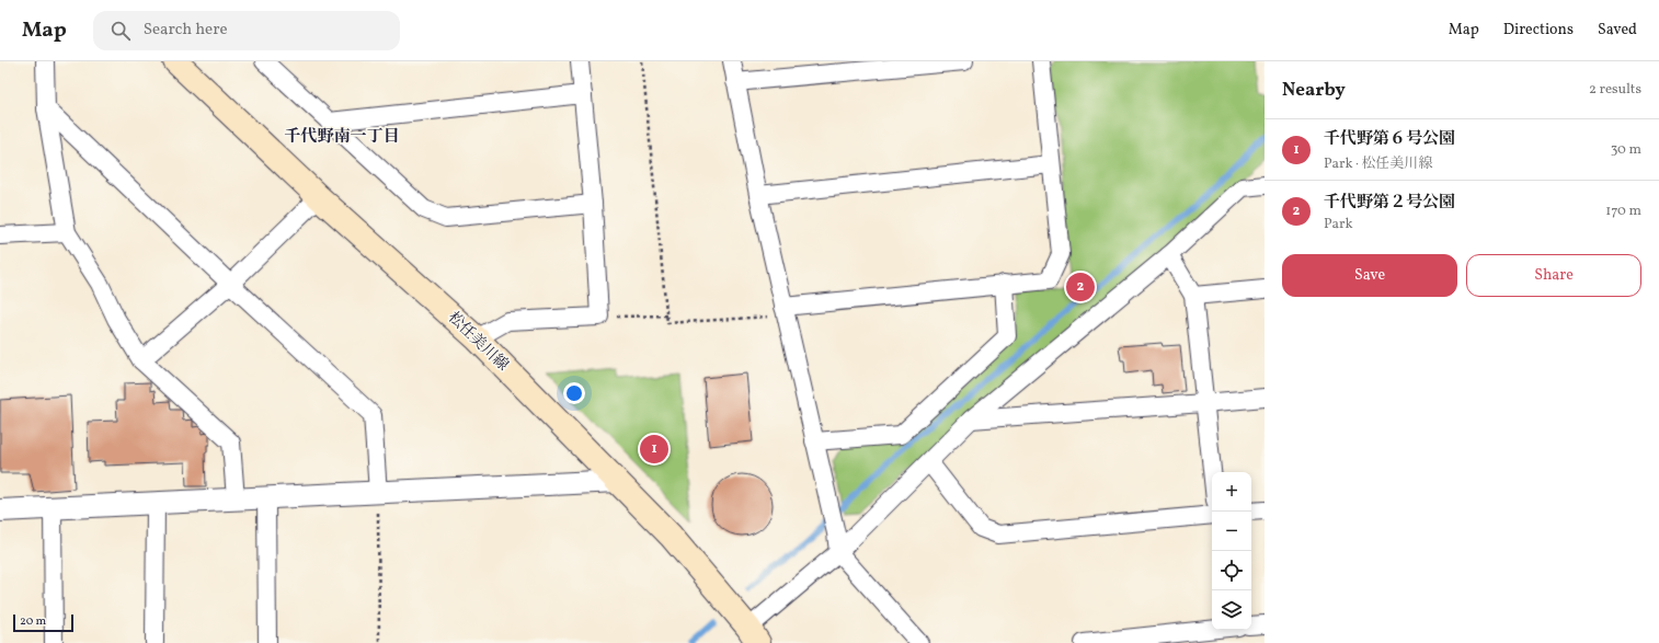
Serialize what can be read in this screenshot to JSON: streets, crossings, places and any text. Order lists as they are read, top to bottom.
{
  "streets": {
    "main road": ["松任美川線"]
  },
  "districts": ["千代野南一丁目"],
  "scale_bar": "20 m",
  "page": {
    "header": "Map",
    "search": "Search here",
    "nav": ["Map", "Directions", "Saved"],
    "heading": ["Nearby", "2 results"],
    "list": [
      {
        "mark": "1",
        "name": "千代野第６号公園",
        "note": "Park · 松任美川線",
        "value": "30 m"
      },
      {
        "mark": "2",
        "name": "千代野第２号公園",
        "note": "Park",
        "value": "170 m"
      }
    ],
    "buttons": ["Save", "Share"],
    "pins": ["2", "1"],
    "map_buttons": ["+", "−"],
    "scale": "20 m"
  }
}
